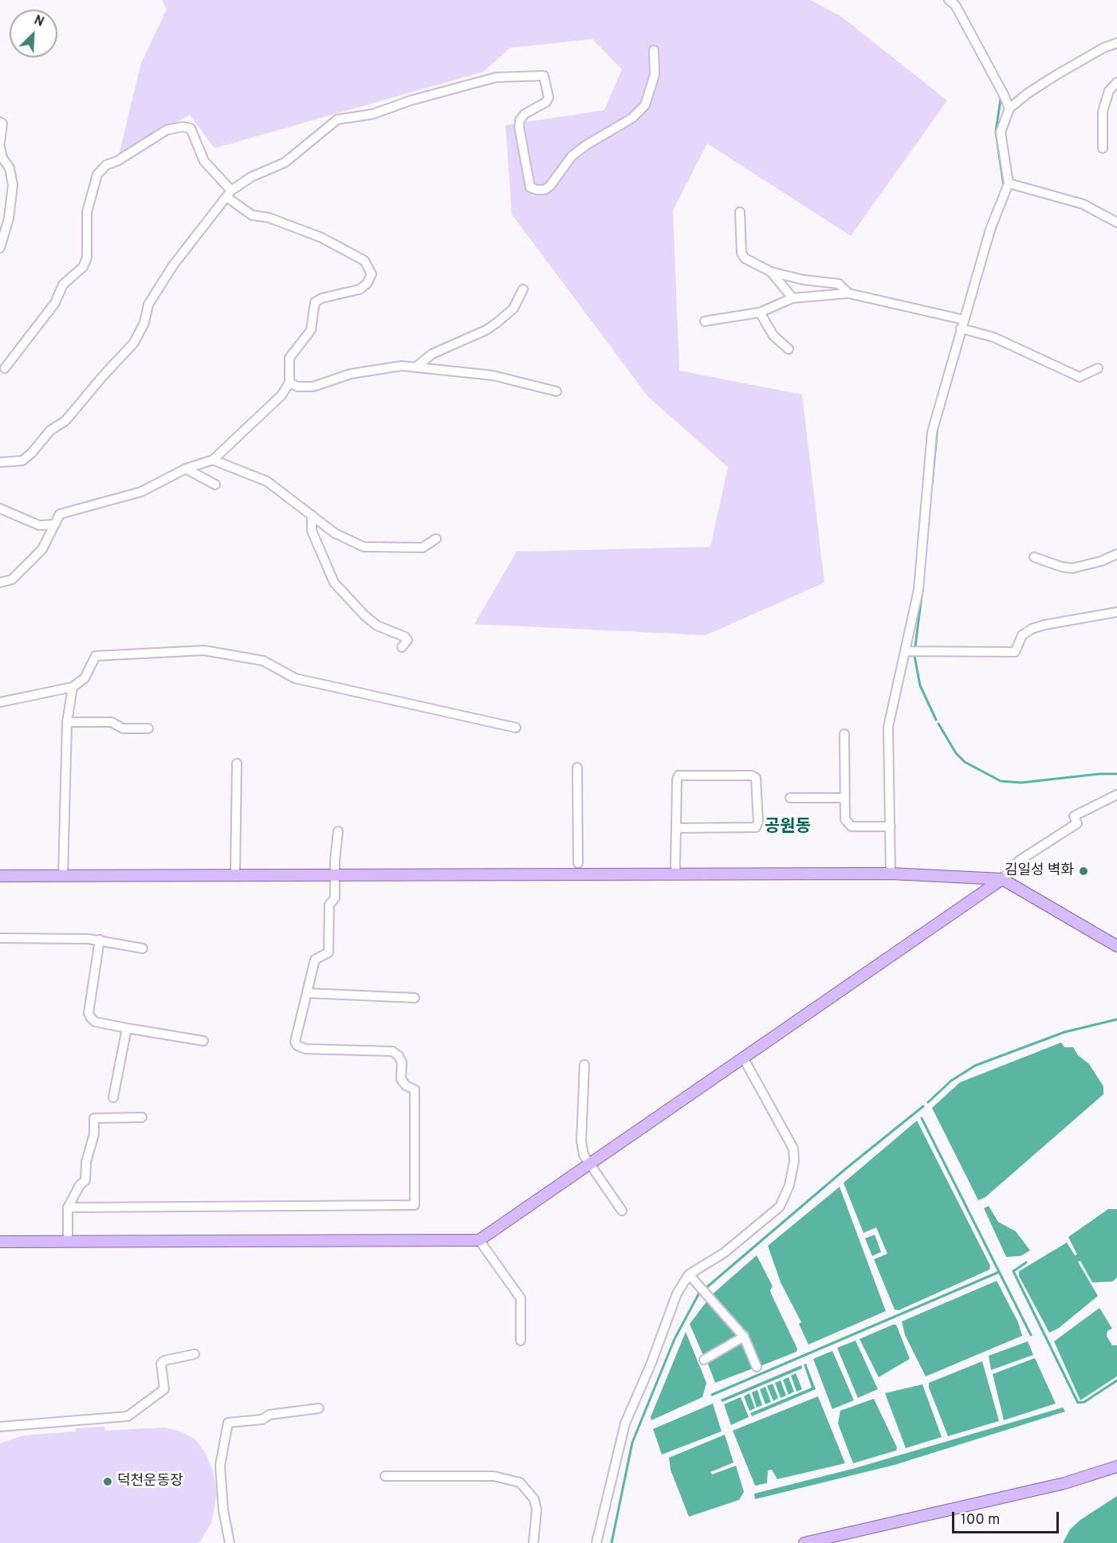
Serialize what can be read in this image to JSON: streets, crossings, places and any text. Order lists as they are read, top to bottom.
{
  "districts": ["공원동"],
  "places": ["김일성 벽화", "덕천운동장"],
  "scale_bar": "100 m",
  "north": "top right"
}
